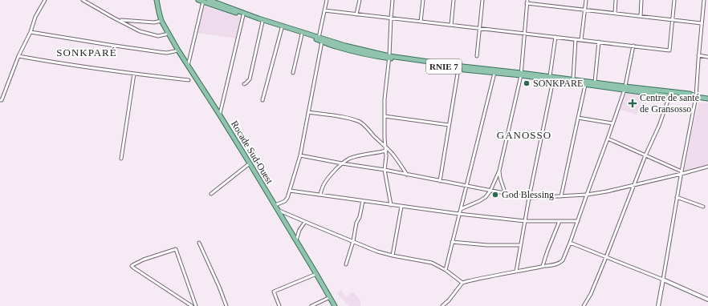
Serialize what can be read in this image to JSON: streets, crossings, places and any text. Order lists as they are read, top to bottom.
{
  "streets": {
    "main road": ["RNIE 7", "Rocade Sud-Ouest"]
  },
  "districts": ["SONKPARÉ", "GANOSSO"],
  "places": {
    "other": ["SONKPARE", "God Blessing"],
    "health": ["Centre de santé de Gransosso"]
  }
}
